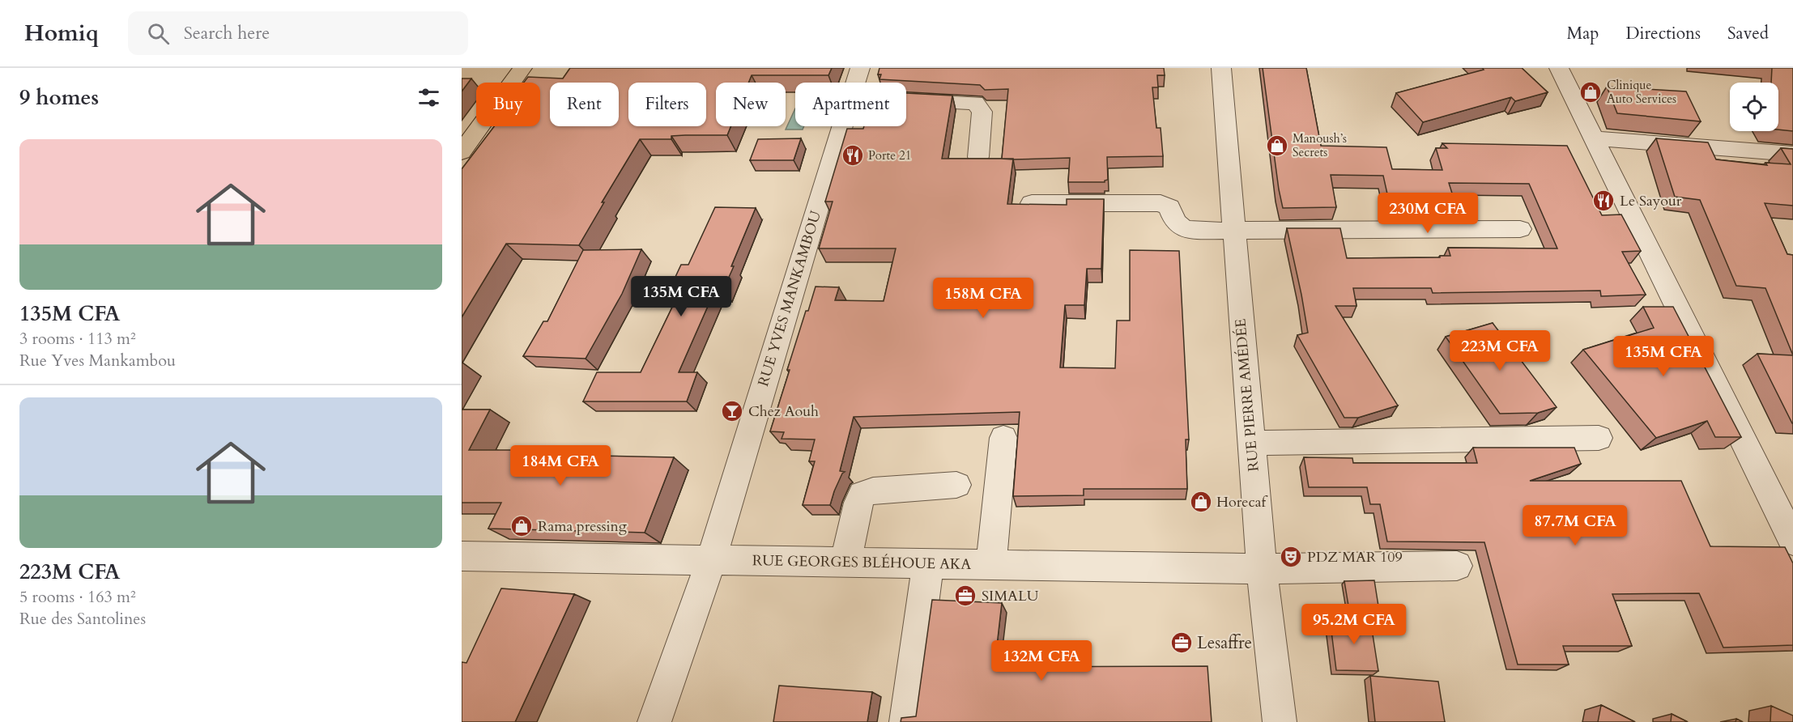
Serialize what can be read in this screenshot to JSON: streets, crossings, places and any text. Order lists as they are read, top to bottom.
{
  "streets": {
    "street": ["RUE YVES MANKAMBOU", "RUE PIERRE AMÉDÉE", "RUE GEORGES BLÉHOUE AKA"]
  },
  "crossings": [
    ["RUE YVES MANKAMBOU", "RUE GEORGES BLÉHOUE AKA"],
    ["RUE PIERRE AMÉDÉE", "RUE GEORGES BLÉHOUE AKA"]
  ],
  "places": {
    "shop": [
      "Clinique Auto Services",
      "Manoush’s Secrets",
      "Horecaf",
      "Rama pressing"
    ],
    "restaurant": ["Porte 21", "Le Sayour"],
    "bar": ["Chez Aouh"],
    "theatre": ["PDZ MAR 109"],
    "office": ["SIMALU", "Lesaffre"]
  },
  "page": {
    "header": "Homiq",
    "search": "Search here",
    "nav": ["Map", "Directions", "Saved"],
    "heading": "9 homes",
    "chip": [
      "Buy",
      "Rent",
      "Filters",
      "New",
      "Apartment"
    ],
    "list": [
      {
        "name": "135M CFA",
        "note": "3 rooms · 113 m² · Rue Yves Mankambou"
      },
      {
        "name": "223M CFA",
        "note": "5 rooms · 163 m² · Rue des Santolines"
      }
    ],
    "price": [
      "230M CFA",
      "135M CFA",
      "158M CFA",
      "223M CFA",
      "135M CFA",
      "184M CFA",
      "87.7M CFA",
      "95.2M CFA",
      "132M CFA"
    ]
  }
}
